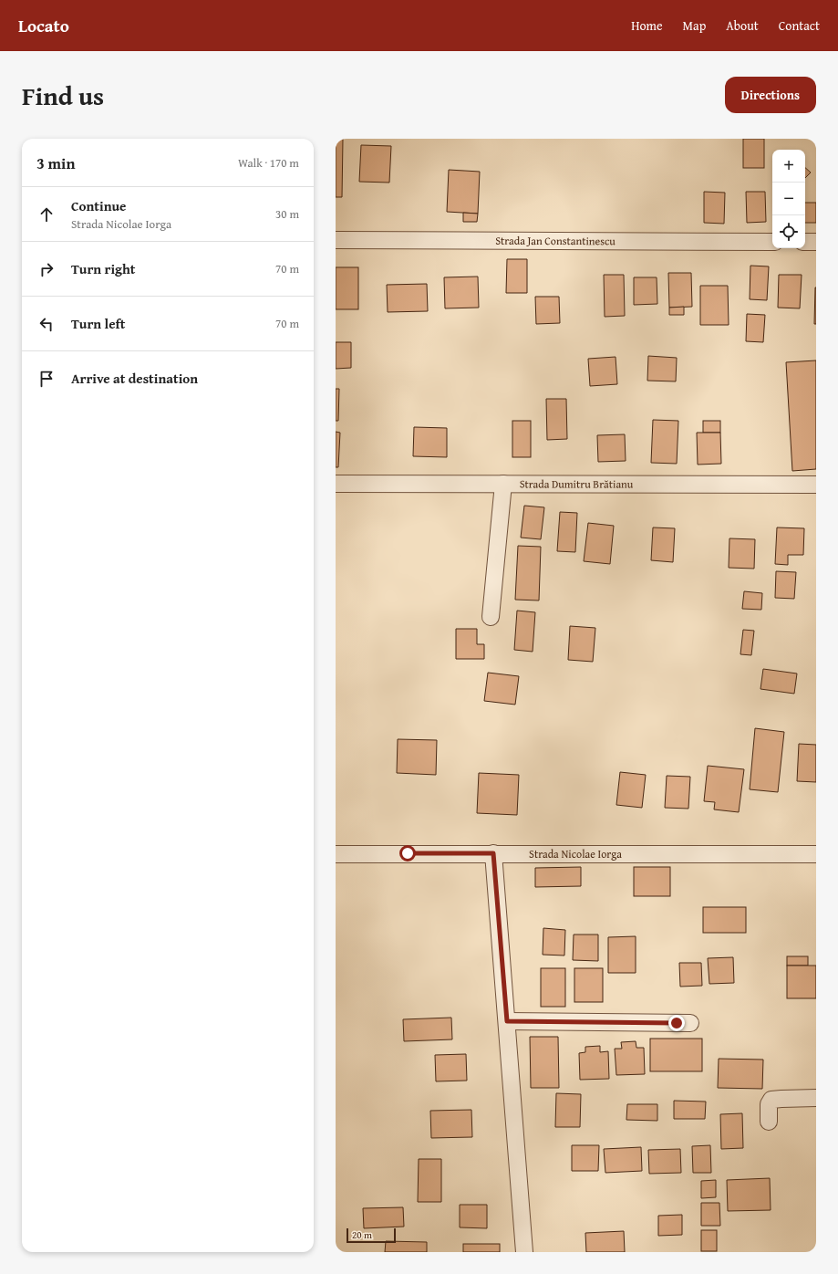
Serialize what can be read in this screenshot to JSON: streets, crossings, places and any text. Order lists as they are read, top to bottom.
{
  "streets": {
    "street": ["Strada Jan Constantinescu", "Strada Dumitru Brătianu", "Strada Nicolae Iorga"]
  },
  "scale_bar": "20 m",
  "page": {
    "header": "Locato",
    "nav": [
      "Home",
      "Map",
      "About",
      "Contact"
    ],
    "title": "Find us",
    "buttons": "Directions",
    "heading": ["3 min", "Walk · 170 m"],
    "map_buttons": ["+", "−"],
    "list": [
      ["Continue", "Strada Nicolae Iorga", "30 m"],
      ["Turn right", "70 m"],
      ["Turn left", "70 m"],
      "Arrive at destination"
    ],
    "scale": "20 m"
  }
}
